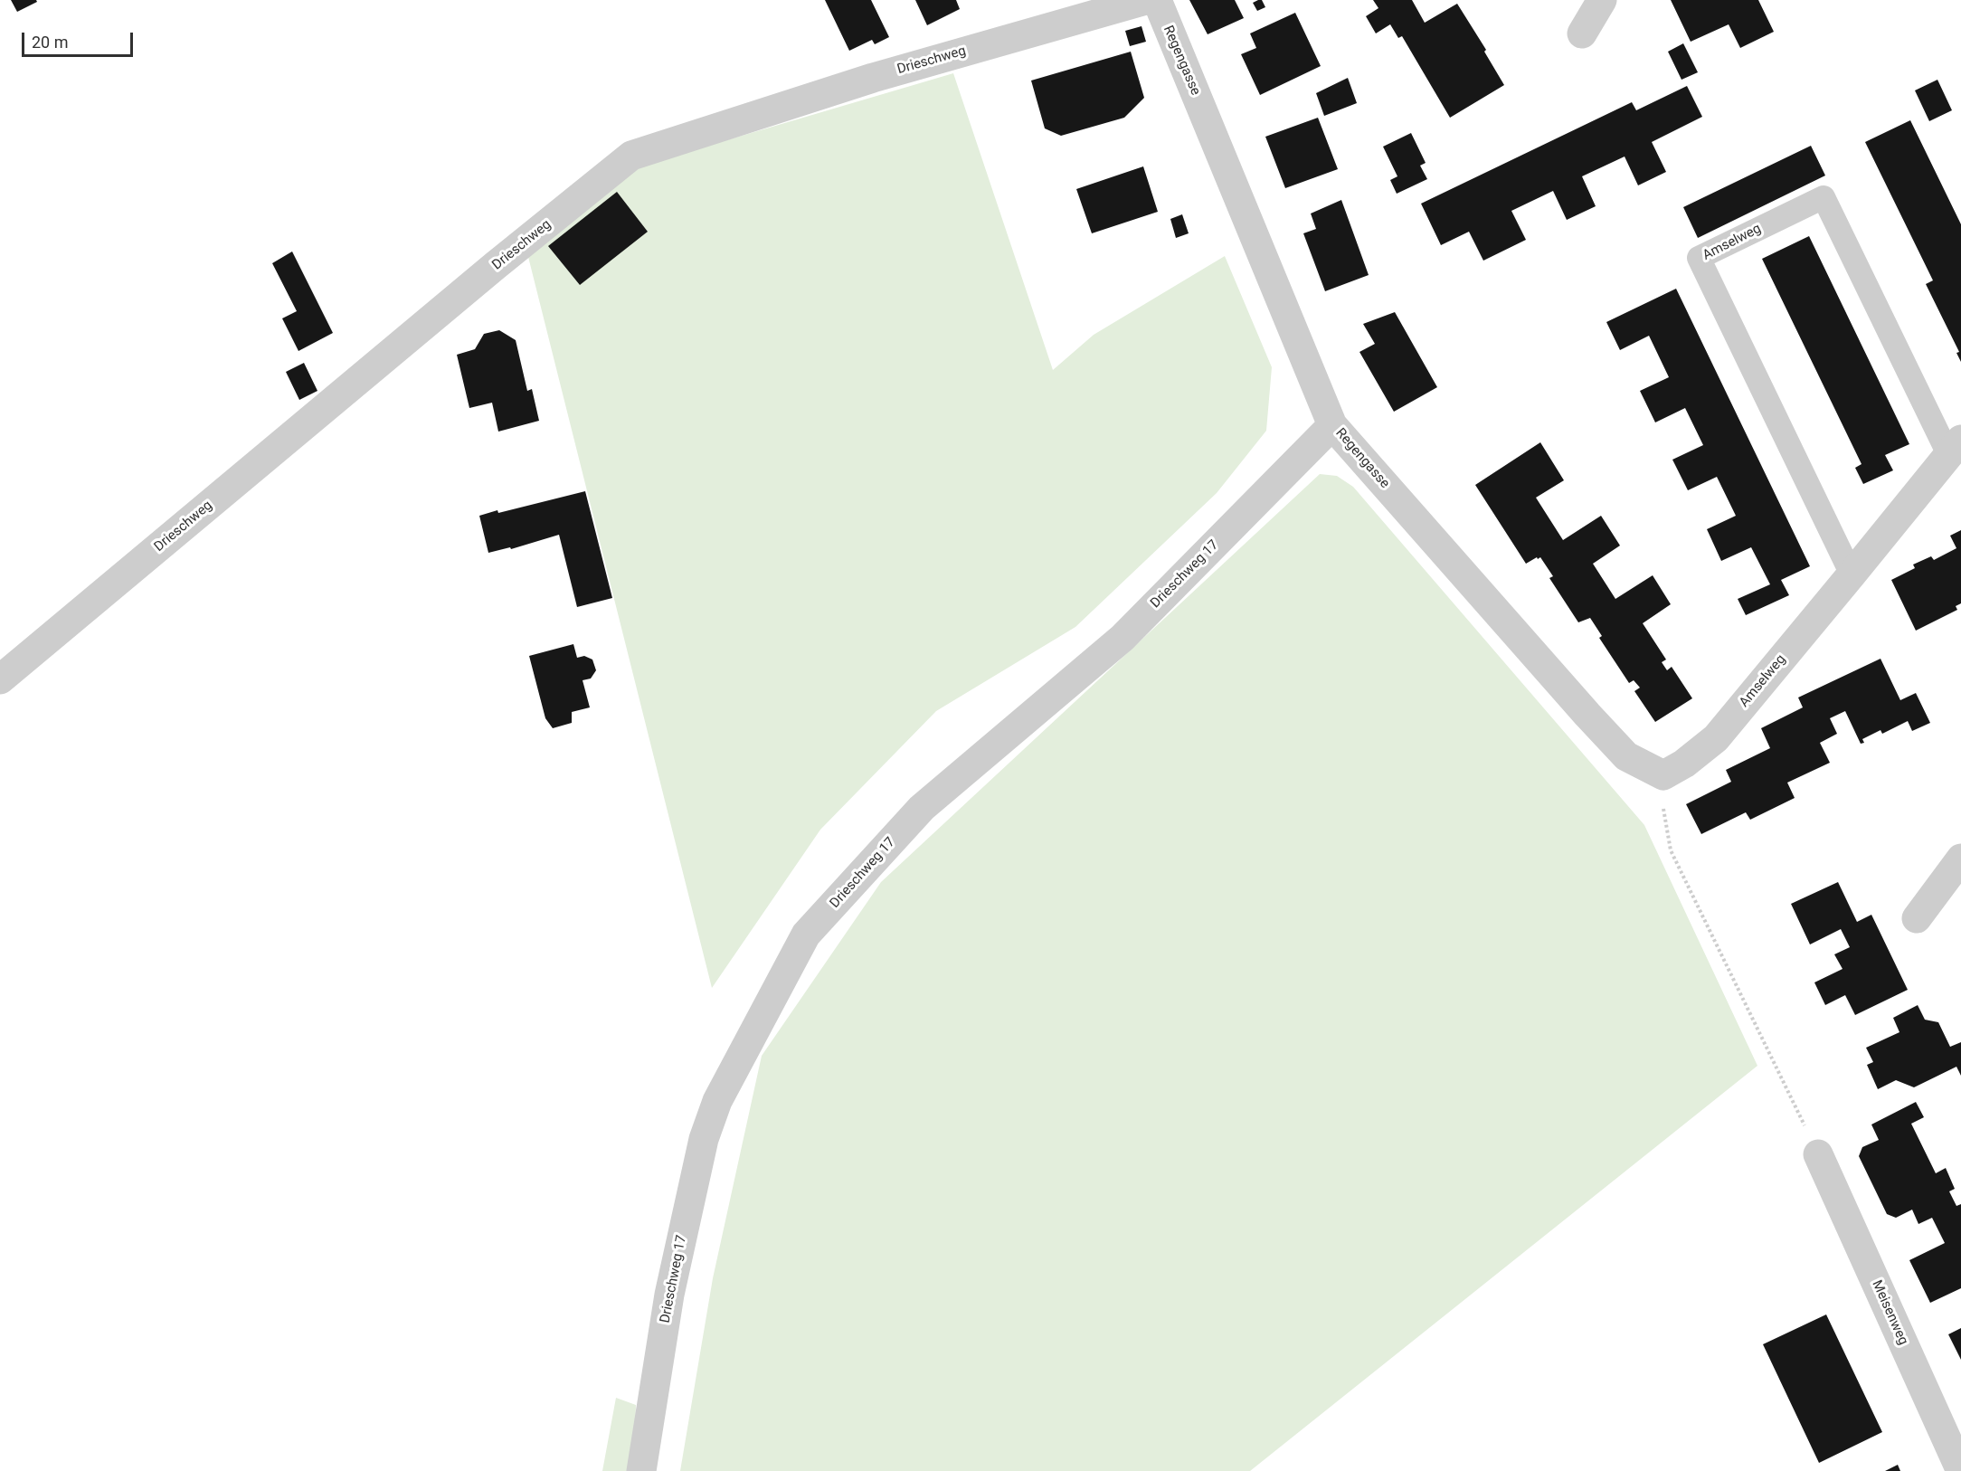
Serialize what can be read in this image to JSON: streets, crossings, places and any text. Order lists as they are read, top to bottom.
{
  "streets": {
    "street": [
      "Drieschweg",
      "Regengasse",
      "Amselweg",
      "Drieschweg 17",
      "Meisenweg"
    ]
  },
  "crossings": [
    ["Regengasse", "Amselweg"],
    ["Regengasse", "Drieschweg 17"]
  ],
  "scale_bar": "20 m"
}
